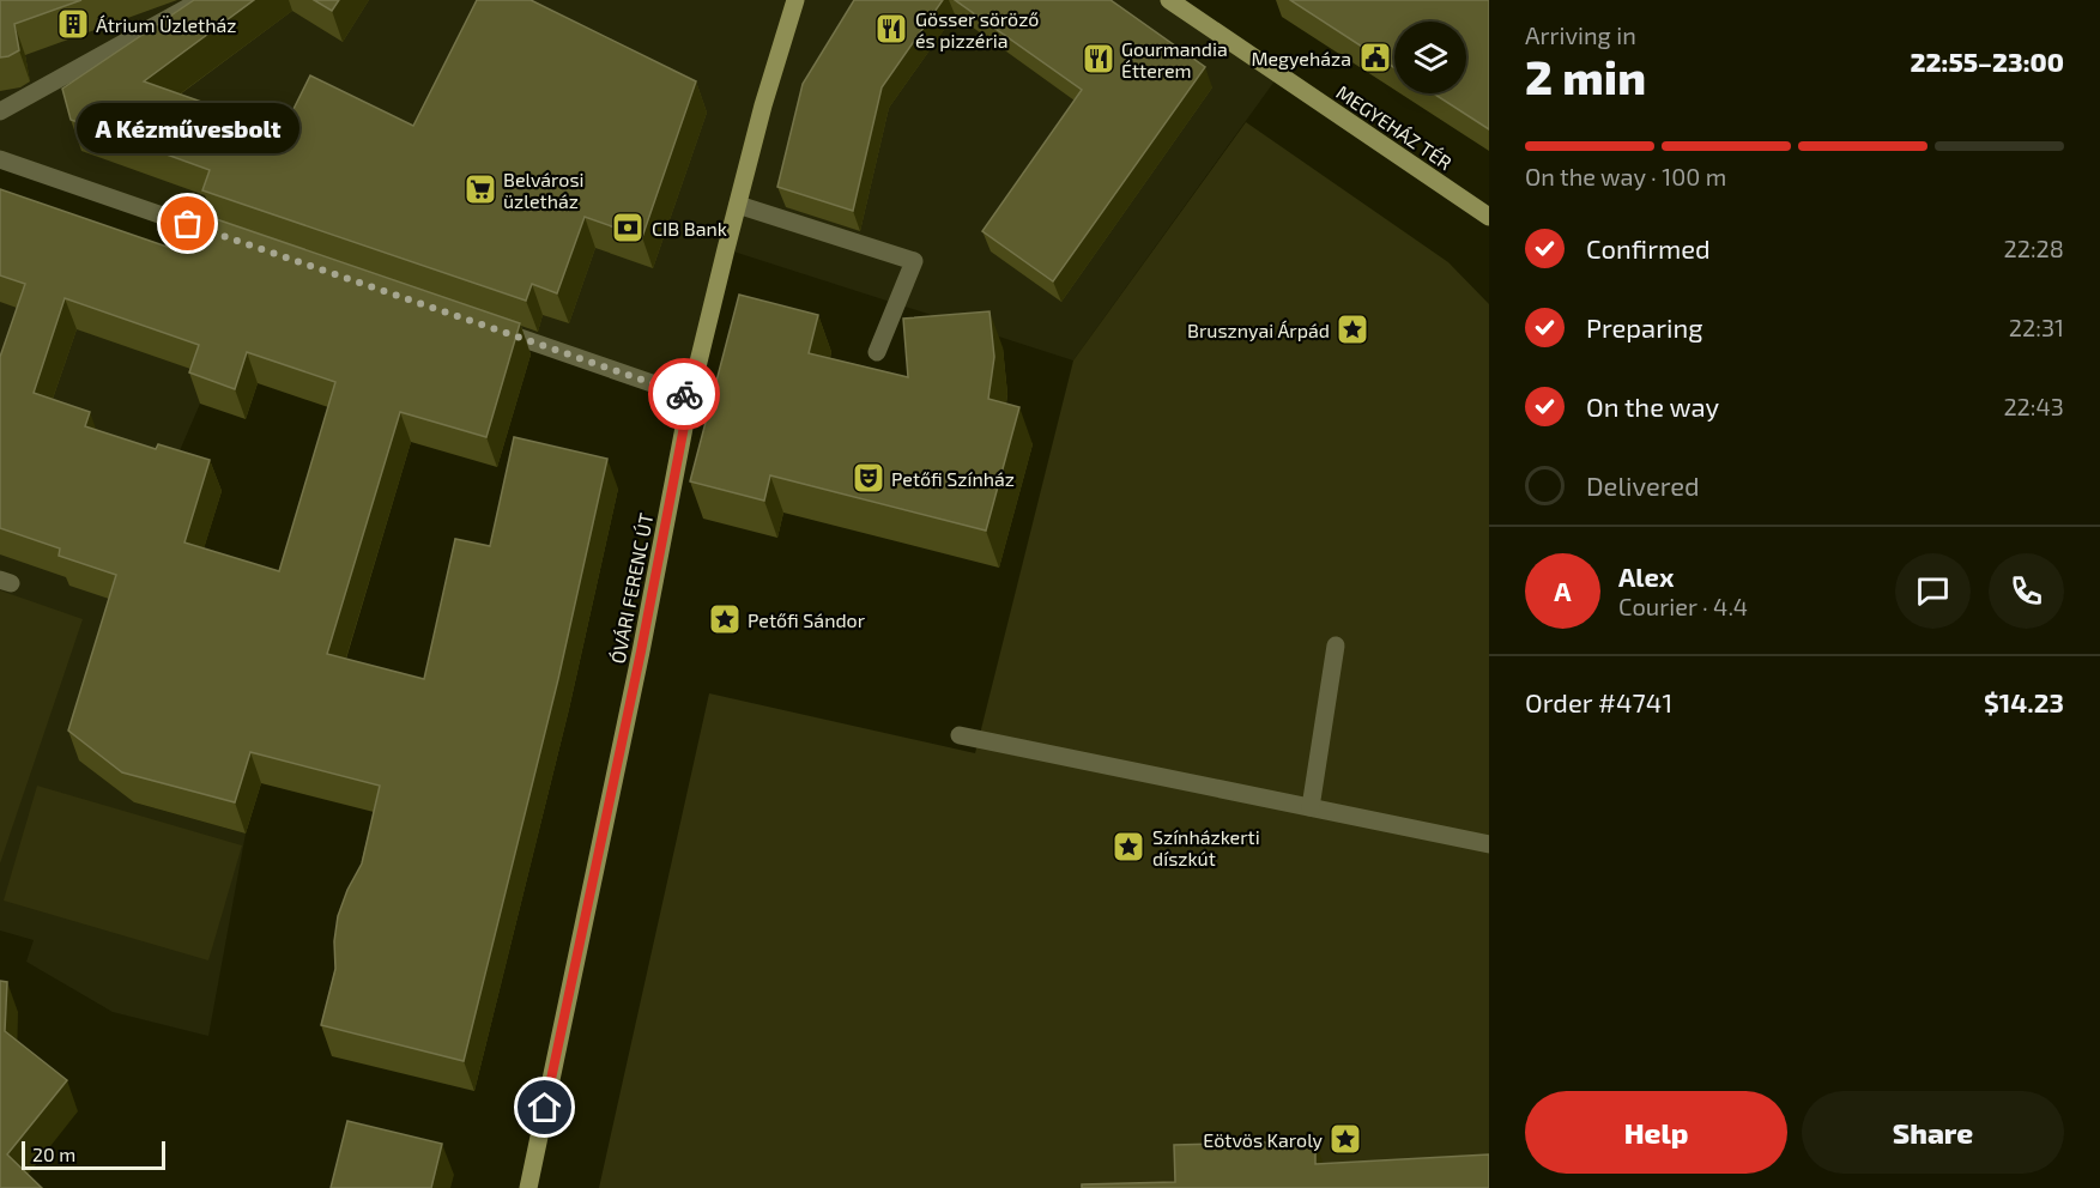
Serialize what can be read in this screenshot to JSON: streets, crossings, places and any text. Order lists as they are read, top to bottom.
{
  "streets": {
    "main road": ["MEGYEHÁZ TÉR", "ÓVÁRI FERENC ÚT"]
  },
  "places": {
    "building": ["Átrium Üzletház"],
    "restaurant": ["Gösser söröző és pizzéria", "Gourmandia Étterem"],
    "public building": ["Megyeháza"],
    "supermarket": ["Belvárosi üzletház"],
    "other": ["A Kézművesbolt"],
    "bank": ["CIB Bank"],
    "place": [
      "Brusznyai Árpád",
      "Petőfi Sándor",
      "Színházkerti díszkút",
      "Eötvös Karoly"
    ],
    "theatre": ["Petőfi Színház"]
  },
  "scale_bar": "20 m",
  "page": {
    "heading": ["2 min", "Arriving in", "22:55–23:00"],
    "panel": [
      "Alex",
      "Courier · 4.4",
      "Order #4741",
      "$14.23"
    ],
    "bubble": "A Kézművesbolt",
    "bar": "On the way · 100 m",
    "list": [
      ["Confirmed", "22:28"],
      ["Preparing", "22:31"],
      ["On the way", "22:43"],
      "Delivered"
    ],
    "round": "A",
    "buttons": ["Help", "Share"],
    "scale": "20 m"
  }
}
